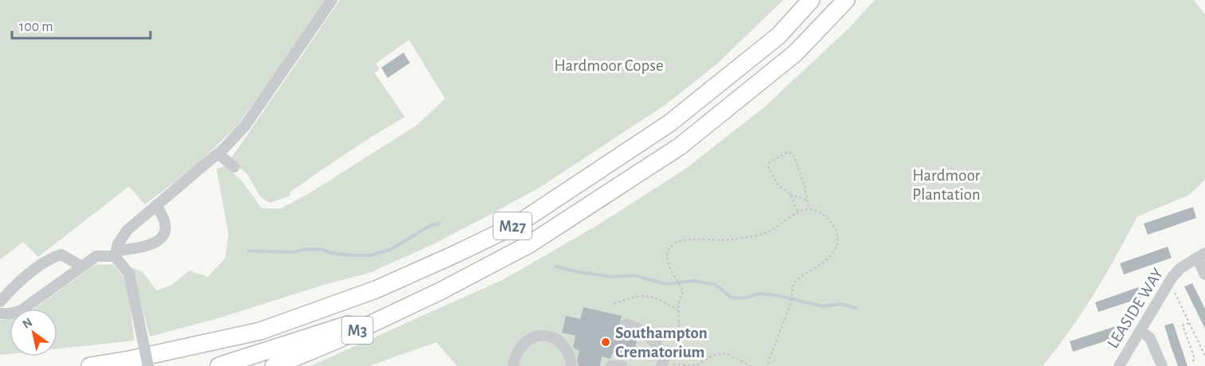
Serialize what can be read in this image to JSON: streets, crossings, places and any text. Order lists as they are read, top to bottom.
{
  "streets": {
    "highway": ["M27", "M3"],
    "street": ["LEASIDE WAY"]
  },
  "crossings": [
    ["M27", "M3"]
  ],
  "parks": ["Hardmoor Copse", "Hardmoor Plantation"],
  "places": ["Southampton Crematorium"],
  "scale_bar": "100 m",
  "north": "top left"
}
